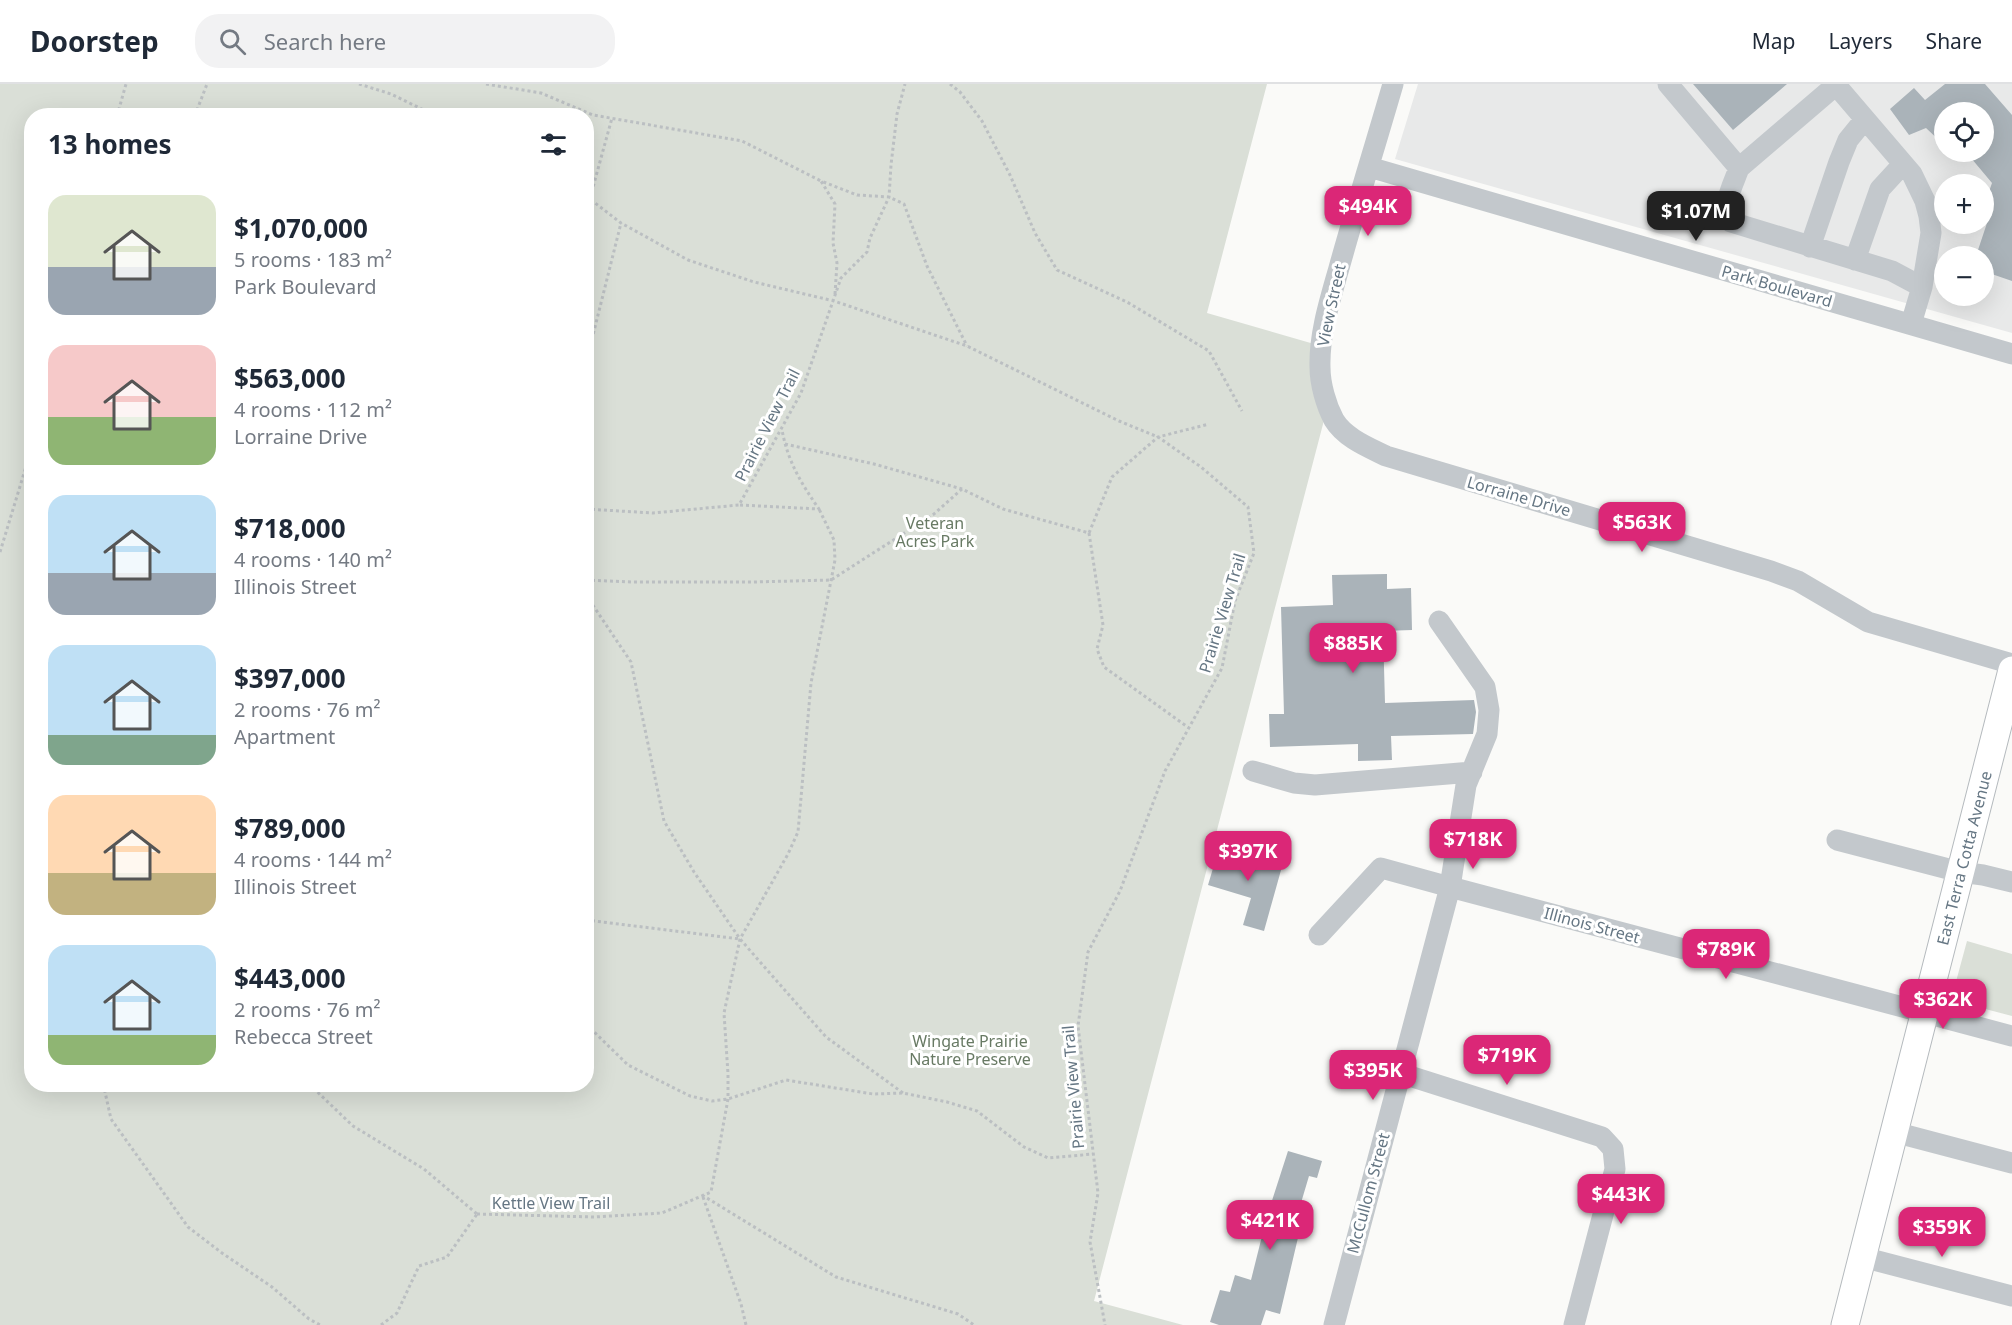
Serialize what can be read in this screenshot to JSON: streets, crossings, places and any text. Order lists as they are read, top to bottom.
{
  "streets": {
    "main road": ["East Terra Cotta Avenue"],
    "street": [
      "Park Boulevard",
      "View Street",
      "Lorraine Drive",
      "Illinois Street",
      "McCullom Street"
    ],
    "path": ["Prairie View Trail", "Kettle View Trail"]
  },
  "crossings": [
    ["Park Boulevard", "View Street"],
    ["View Street", "Lorraine Drive"],
    ["East Terra Cotta Avenue", "Illinois Street"],
    ["Illinois Street", "McCullom Street"]
  ],
  "parks": ["Veteran Acres Park", "Wingate Prairie Nature Preserve"],
  "page": {
    "header": "Doorstep",
    "search": "Search here",
    "nav": ["Map", "Layers", "Share"],
    "map_buttons": ["+", "−"],
    "heading": "13 homes",
    "list": [
      {
        "name": "$1,070,000",
        "note": "5 rooms · 183 m² · Park Boulevard"
      },
      {
        "name": "$563,000",
        "note": "4 rooms · 112 m² · Lorraine Drive"
      },
      {
        "name": "$718,000",
        "note": "4 rooms · 140 m² · Illinois Street"
      },
      {
        "name": "$397,000",
        "note": "2 rooms · 76 m² · Apartment"
      },
      {
        "name": "$789,000",
        "note": "4 rooms · 144 m² · Illinois Street"
      },
      {
        "name": "$443,000",
        "note": "2 rooms · 76 m² · Rebecca Street"
      }
    ],
    "price": [
      "$494K",
      "$1.07M",
      "$563K",
      "$885K",
      "$718K",
      "$397K",
      "$789K",
      "$362K",
      "$719K",
      "$395K",
      "$443K",
      "$421K",
      "$359K"
    ]
  }
}
